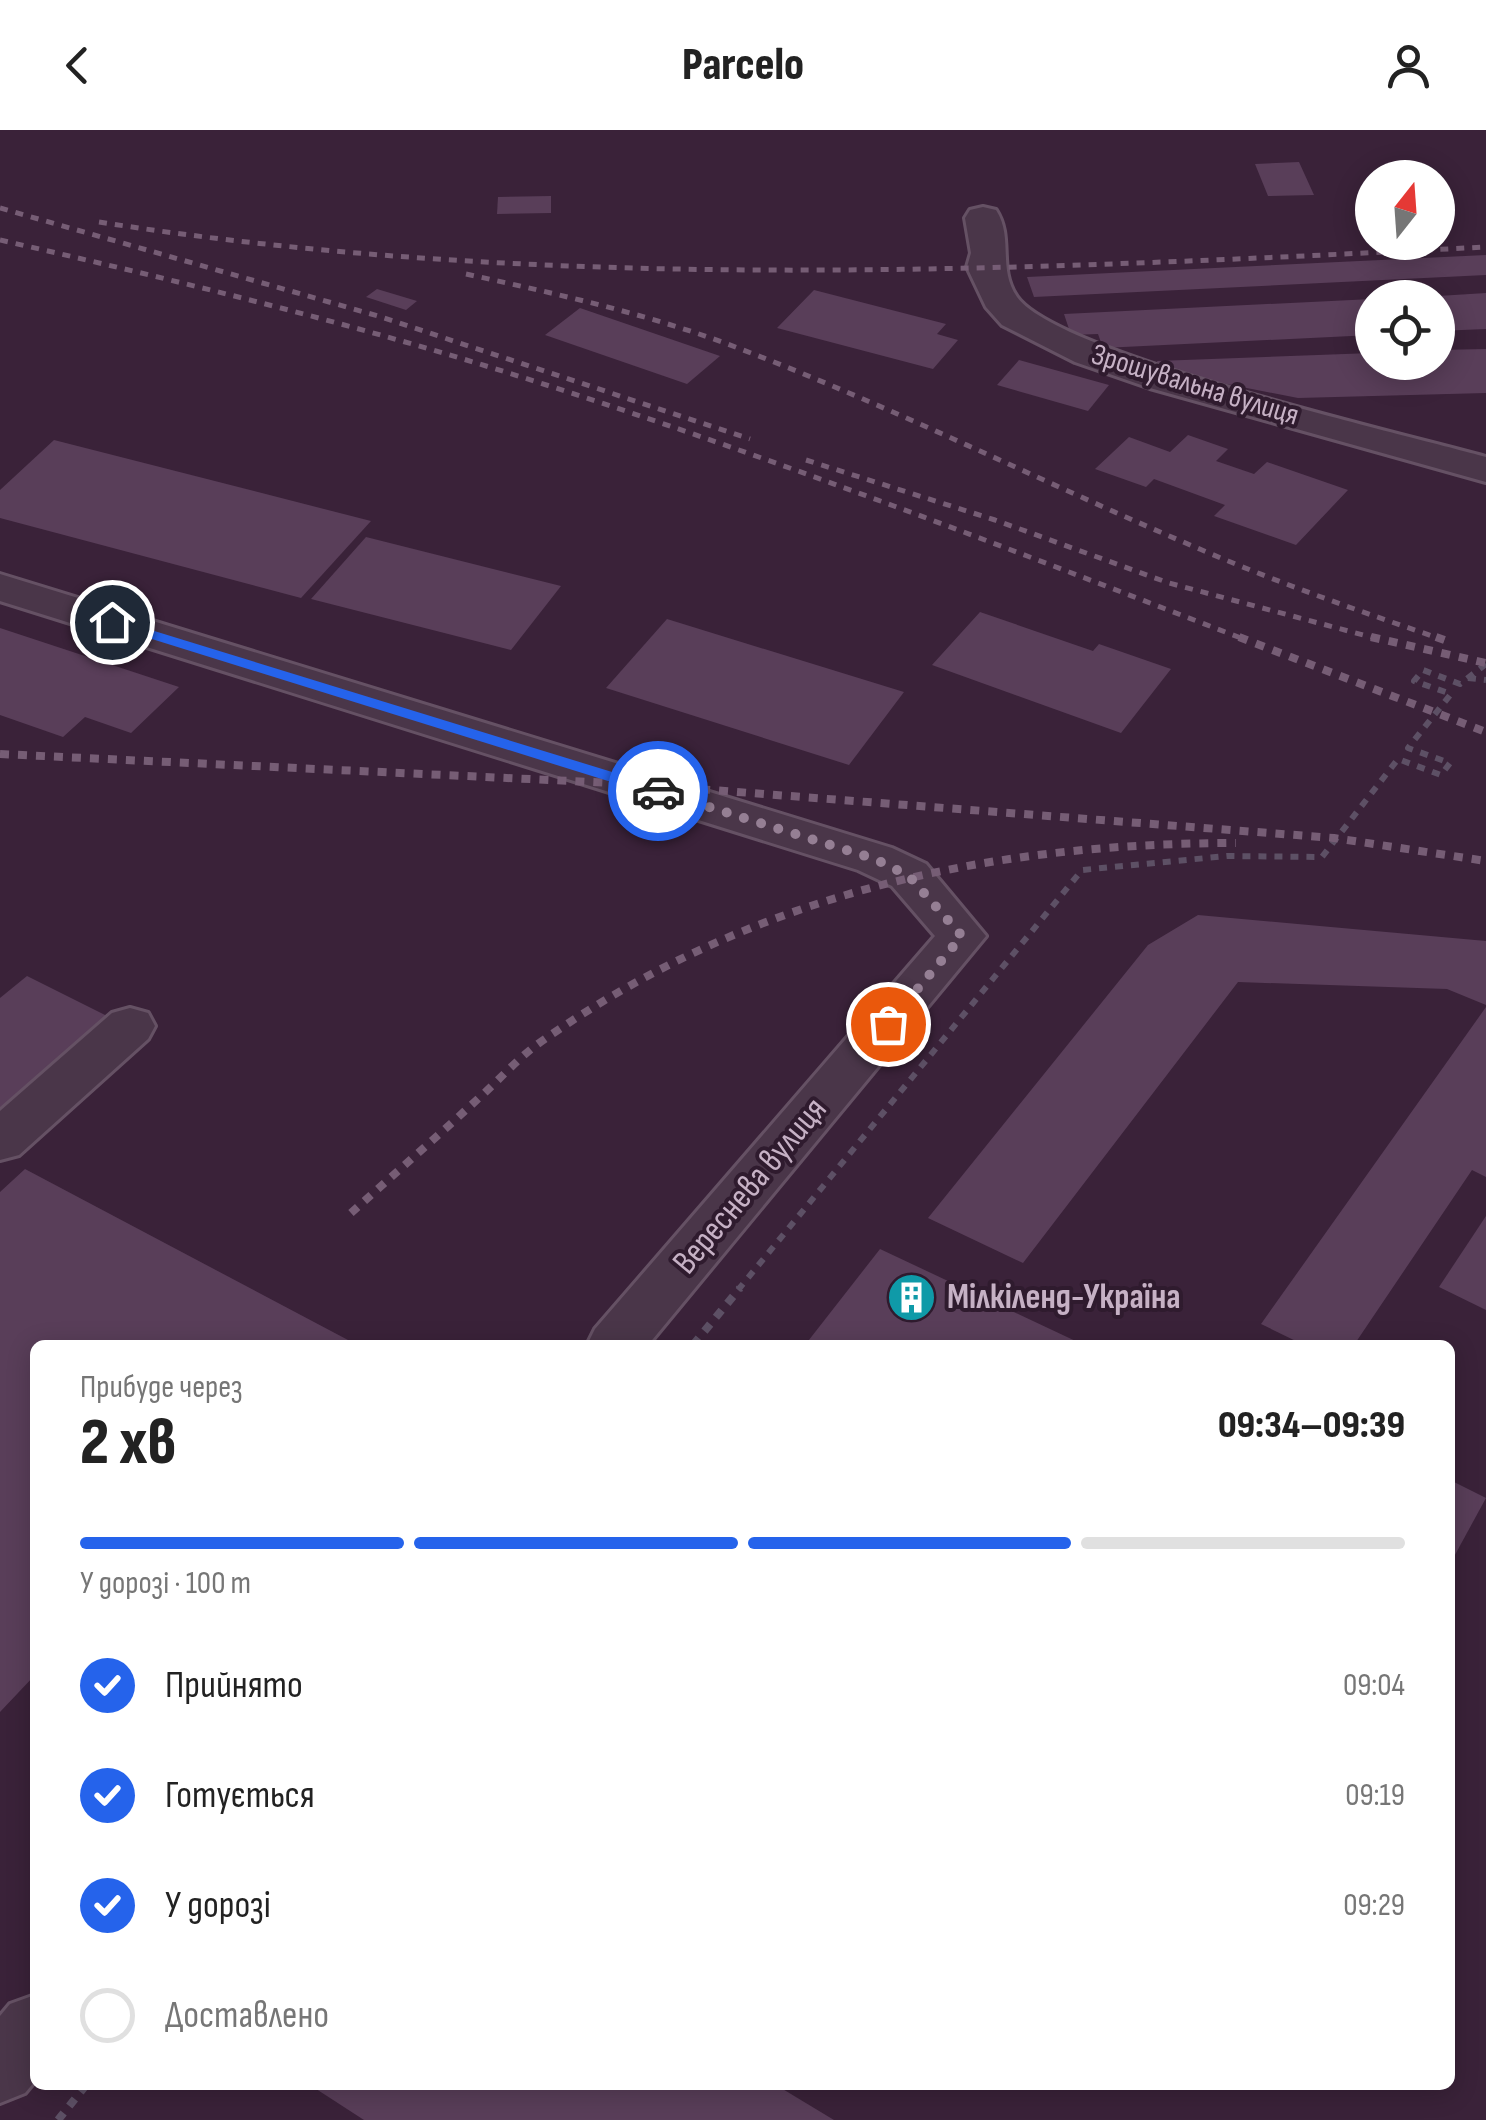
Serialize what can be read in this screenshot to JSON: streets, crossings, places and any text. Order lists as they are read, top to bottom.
{
  "streets": {
    "street": ["Зрошувальна вулиця", "Вереснева вулиця"]
  },
  "places": {
    "building": ["Мілкіленд-Україна"]
  },
  "north": "top",
  "page": {
    "header": "Parcelo",
    "heading": ["2 хв", "Прибуде через", "09:34–09:39"],
    "bar": "У дорозі · 100 m",
    "list": [
      ["Прийнято", "09:04"],
      ["Готується", "09:19"],
      ["У дорозі", "09:29"],
      "Доставлено"
    ]
  }
}
